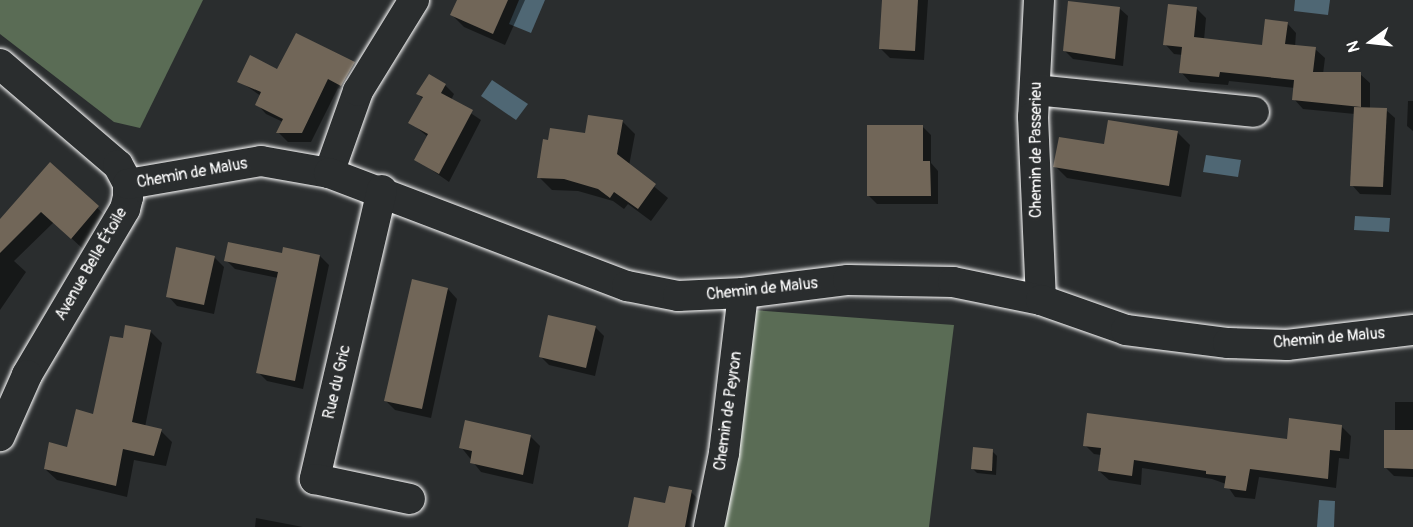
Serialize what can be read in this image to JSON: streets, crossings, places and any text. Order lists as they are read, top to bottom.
{
  "streets": {
    "street": [
      "Chemin de Passerieu",
      "Chemin de Malus",
      "Avenue Belle Étoile",
      "Rue du Gric",
      "Chemin de Peyron"
    ]
  },
  "crossings": [
    ["Chemin de Passerieu", "Chemin de Malus"],
    ["Chemin de Malus", "Avenue Belle Étoile"],
    ["Chemin de Malus", "Rue du Gric"],
    ["Chemin de Malus", "Chemin de Peyron"]
  ],
  "north": "left"
}
